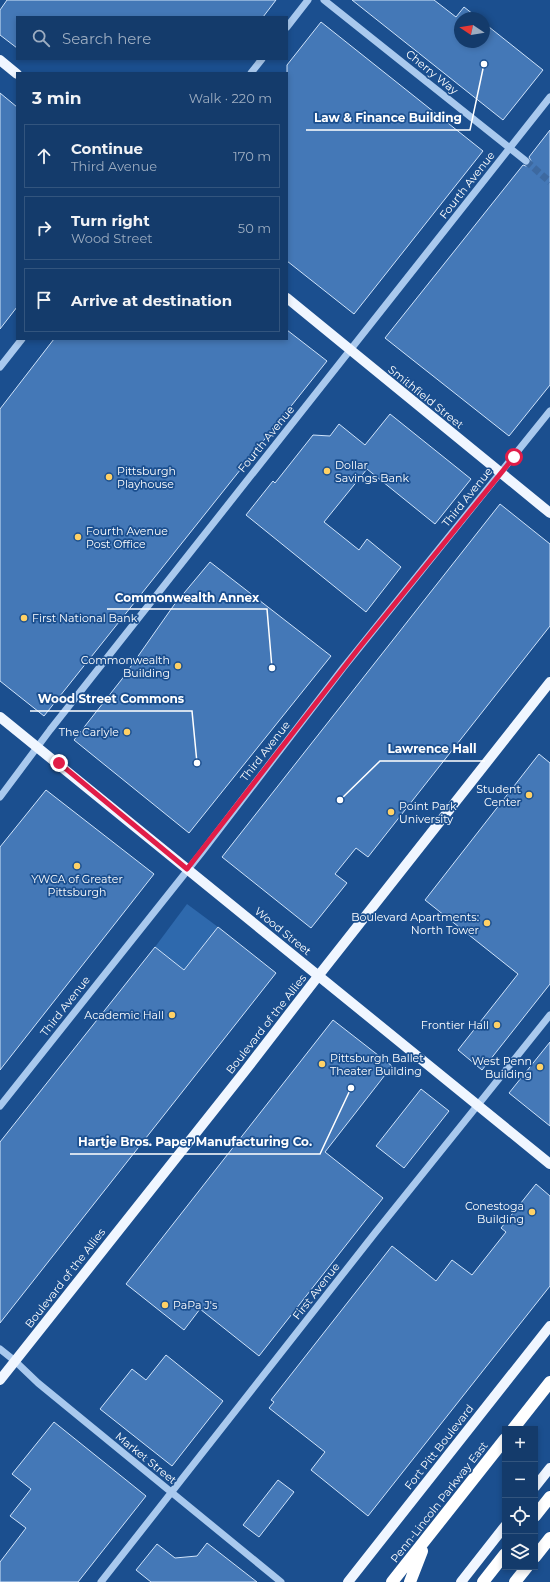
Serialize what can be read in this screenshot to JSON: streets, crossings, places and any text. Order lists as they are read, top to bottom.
{
  "streets": {
    "highway": ["Penn-Lincoln Parkway East"],
    "main road": [
      "Smithfield Street",
      "Wood Street",
      "Boulevard of the Allies",
      "Fort Pitt Boulevard"
    ],
    "street": [
      "Cherry Way",
      "Fourth Avenue",
      "Third Avenue",
      "First Avenue",
      "Market Street"
    ]
  },
  "crossings": [
    ["Cherry Way", "Fourth Avenue"],
    ["Fourth Avenue", "Smithfield Street"],
    ["Fourth Avenue", "Wood Street"],
    ["Smithfield Street", "Third Avenue"],
    ["Third Avenue", "Wood Street"],
    ["Wood Street", "Boulevard of the Allies"],
    ["Wood Street", "First Avenue"],
    ["Boulevard of the Allies", "Market Street"],
    ["First Avenue", "Market Street"]
  ],
  "places": [
    "Law & Finance Building",
    "Dollar Savings Bank",
    "Pittsburgh Playhouse",
    "Fourth Avenue Post Office",
    "First National Bank",
    "Commonwealth Building",
    "Commonwealth Annex",
    "The Carlyle",
    "Wood Street Commons",
    "Student Center",
    "Lawrence Hall",
    "Point Park University",
    "YWCA of Greater Pittsburgh",
    "Boulevard Apartments: North Tower",
    "Academic Hall",
    "Frontier Hall",
    "Pittsburgh Ballet Theater Building",
    "West Penn Building",
    "Hartje Bros. Paper Manufacturing Co.",
    "Conestoga Building",
    "PaPa J's"
  ],
  "north": "left",
  "page": {
    "search": "Search here",
    "heading": ["3 min", "Walk · 220 m"],
    "list": [
      ["Continue", "Third Avenue", "170 m"],
      ["Turn right", "Wood Street", "50 m"],
      "Arrive at destination"
    ],
    "map_buttons": ["+", "−"]
  }
}
